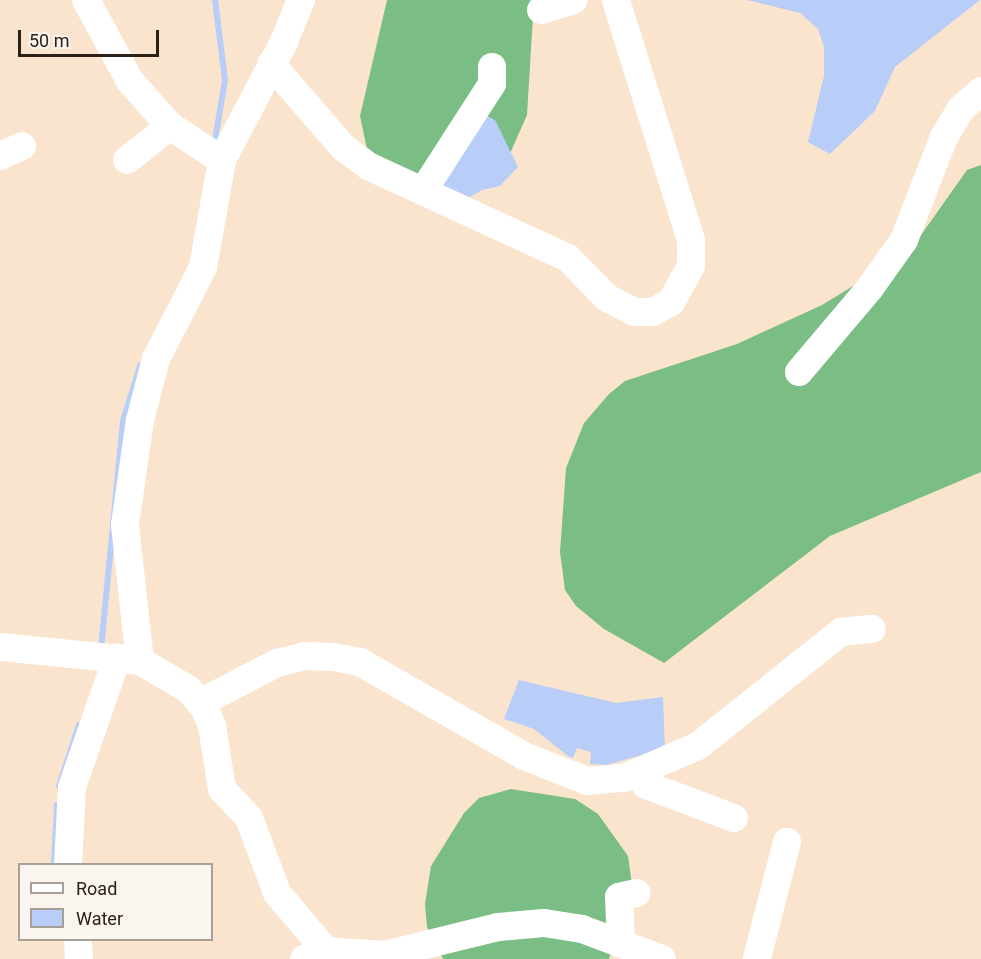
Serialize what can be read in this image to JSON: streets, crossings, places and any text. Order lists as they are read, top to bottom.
{
  "legend": ["Road", "Water"],
  "scale_bar": "50 m"
}
